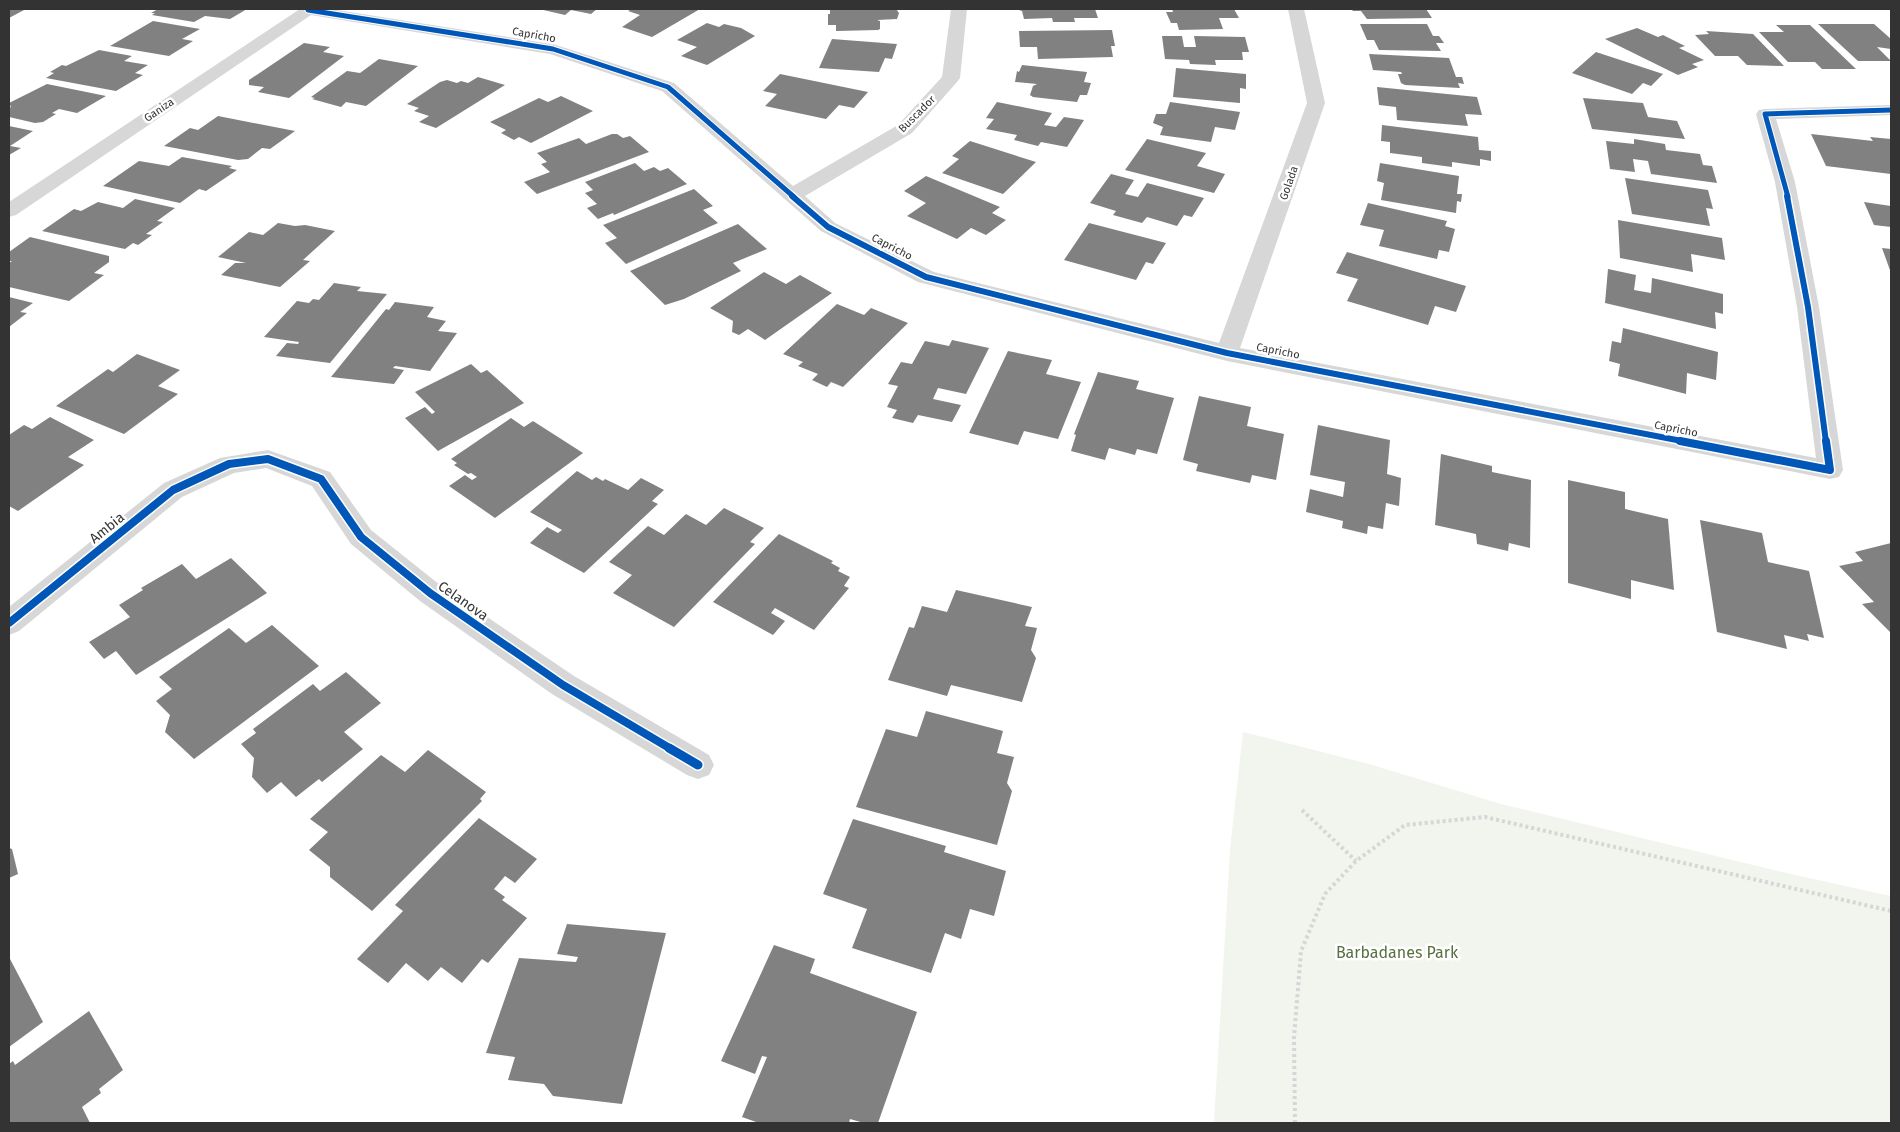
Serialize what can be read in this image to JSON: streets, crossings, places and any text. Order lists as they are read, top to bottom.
{
  "streets": {
    "street": [
      "Capricho",
      "Ganiza",
      "Buscador",
      "Golada",
      "Ambia",
      "Celanova"
    ]
  },
  "crossings": [
    ["Capricho", "Ganiza"],
    ["Capricho", "Buscador"],
    ["Capricho", "Golada"],
    ["Ambia", "Celanova"]
  ],
  "parks": ["Barbadanes Park"]
}
